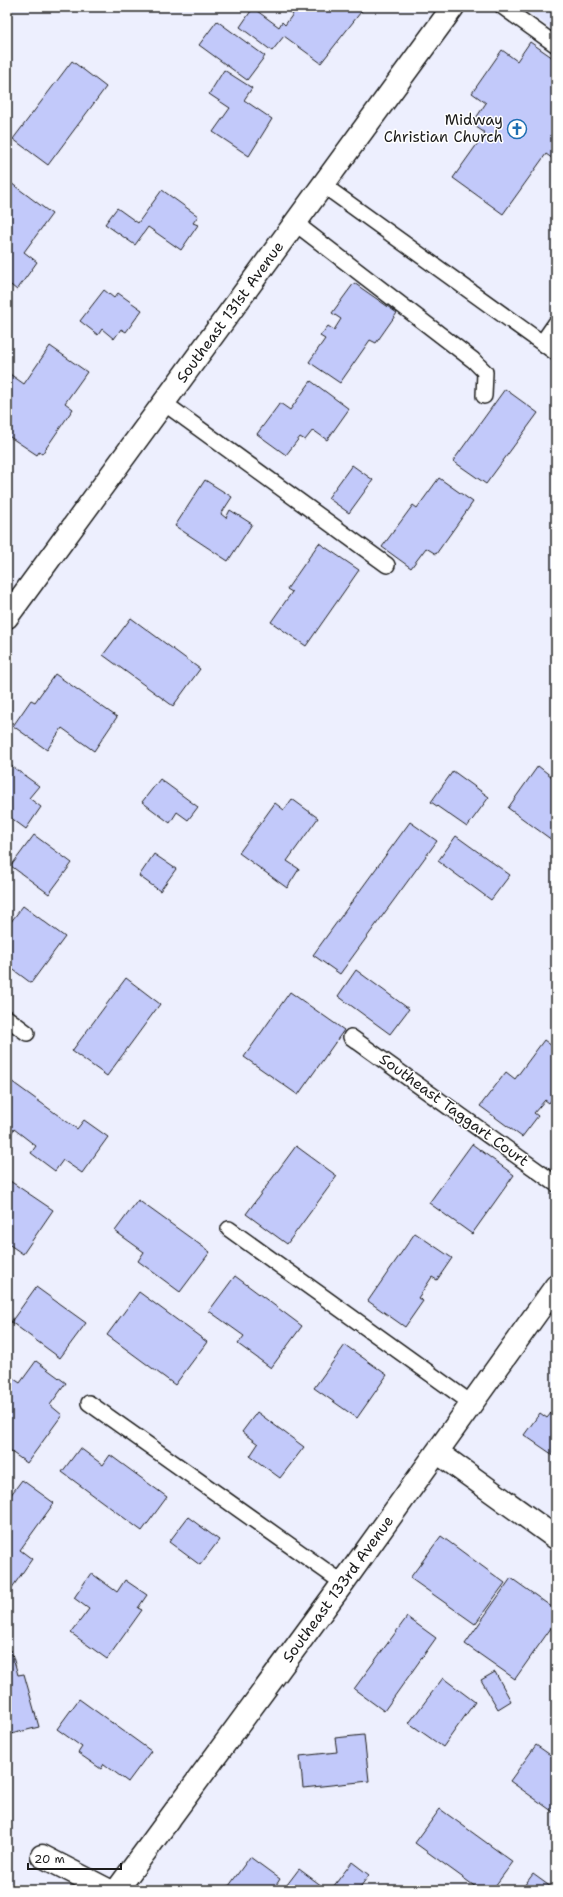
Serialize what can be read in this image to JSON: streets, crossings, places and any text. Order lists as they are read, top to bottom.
{
  "streets": {
    "street": ["Southeast 131st Avenue", "Southeast 133rd Avenue"],
    "lane": ["Southeast Taggart Court"]
  },
  "places": {
    "church": ["Midway Christian Church"]
  },
  "scale_bar": "20 m"
}
